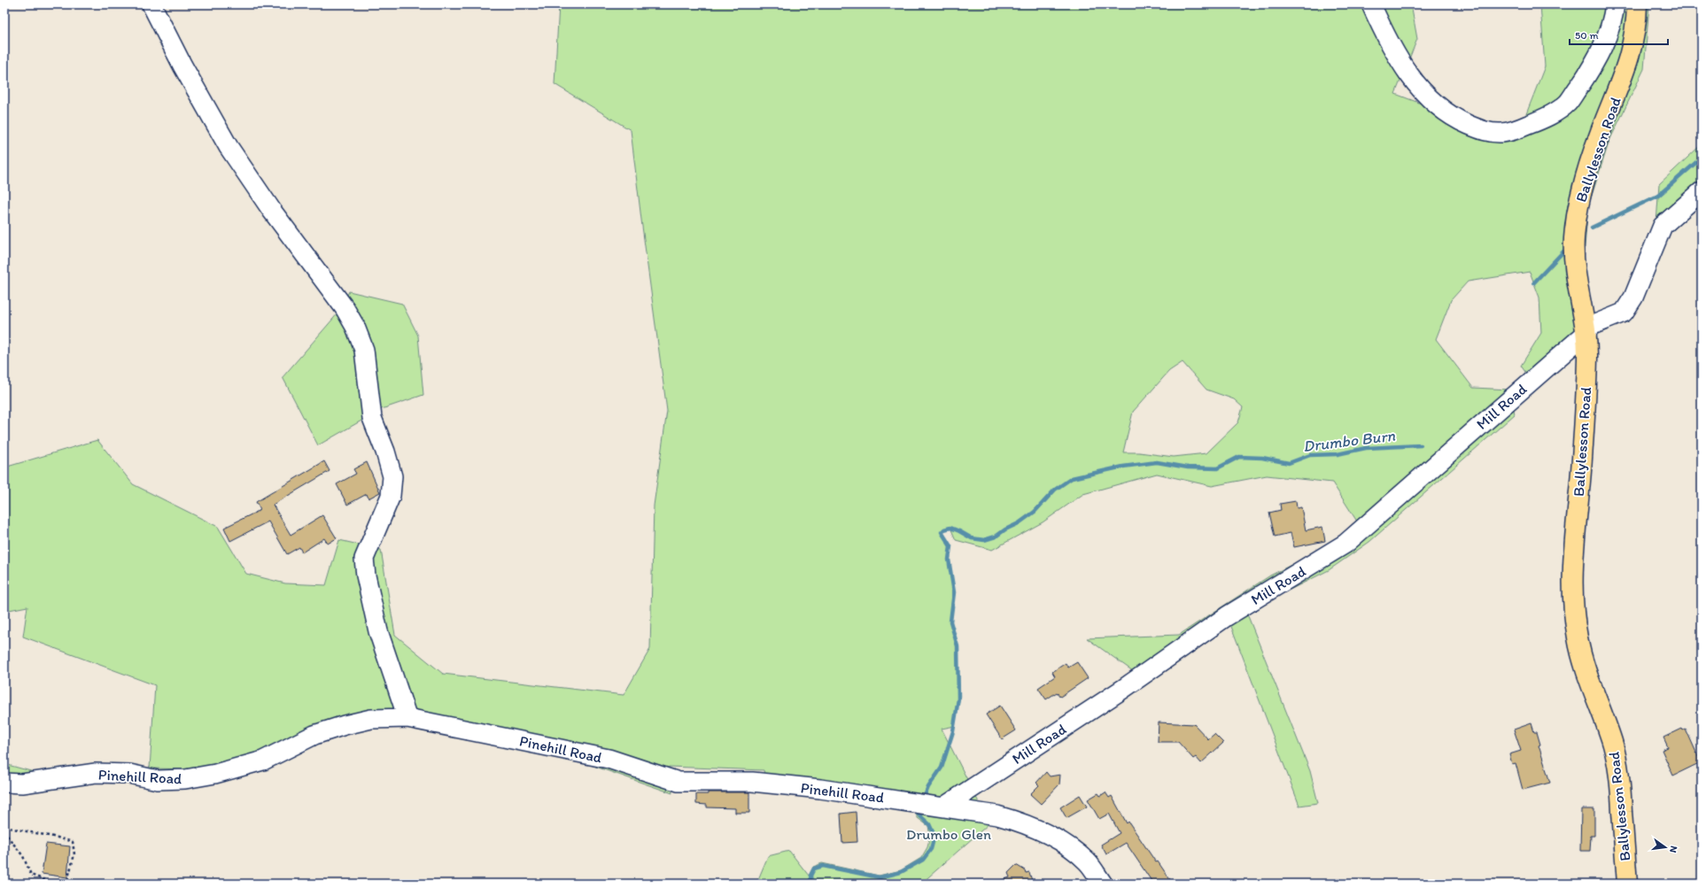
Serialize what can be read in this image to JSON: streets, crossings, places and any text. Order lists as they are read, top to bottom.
{
  "streets": {
    "main road": ["Ballylesson Road"],
    "street": ["Mill Road", "Pinehill Road"]
  },
  "crossings": [
    ["Ballylesson Road", "Mill Road"],
    ["Mill Road", "Pinehill Road"]
  ],
  "water": ["Drumbo Burn"],
  "parks": ["Drumbo Glen"],
  "scale_bar": "50 m",
  "north": "right"
}
